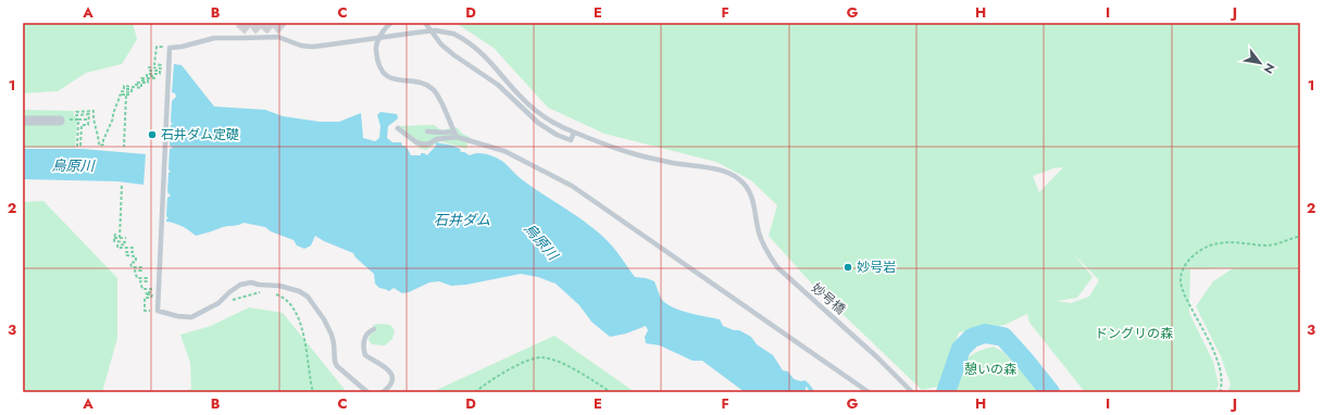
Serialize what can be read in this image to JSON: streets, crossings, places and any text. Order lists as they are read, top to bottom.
{
  "streets": {
    "lane": ["妙号橋"]
  },
  "water": ["烏原川", "石井ダム"],
  "parks": ["ドングリの森", "憩いの森"],
  "places": ["石井ダム定礎", "妙号岩"],
  "north": "bottom right",
  "grid": {
    "columns": [
      "A",
      "B",
      "C",
      "D",
      "E",
      "F",
      "G",
      "H",
      "I",
      "J"
    ],
    "rows": ["1", "2", "3"]
  }
}
